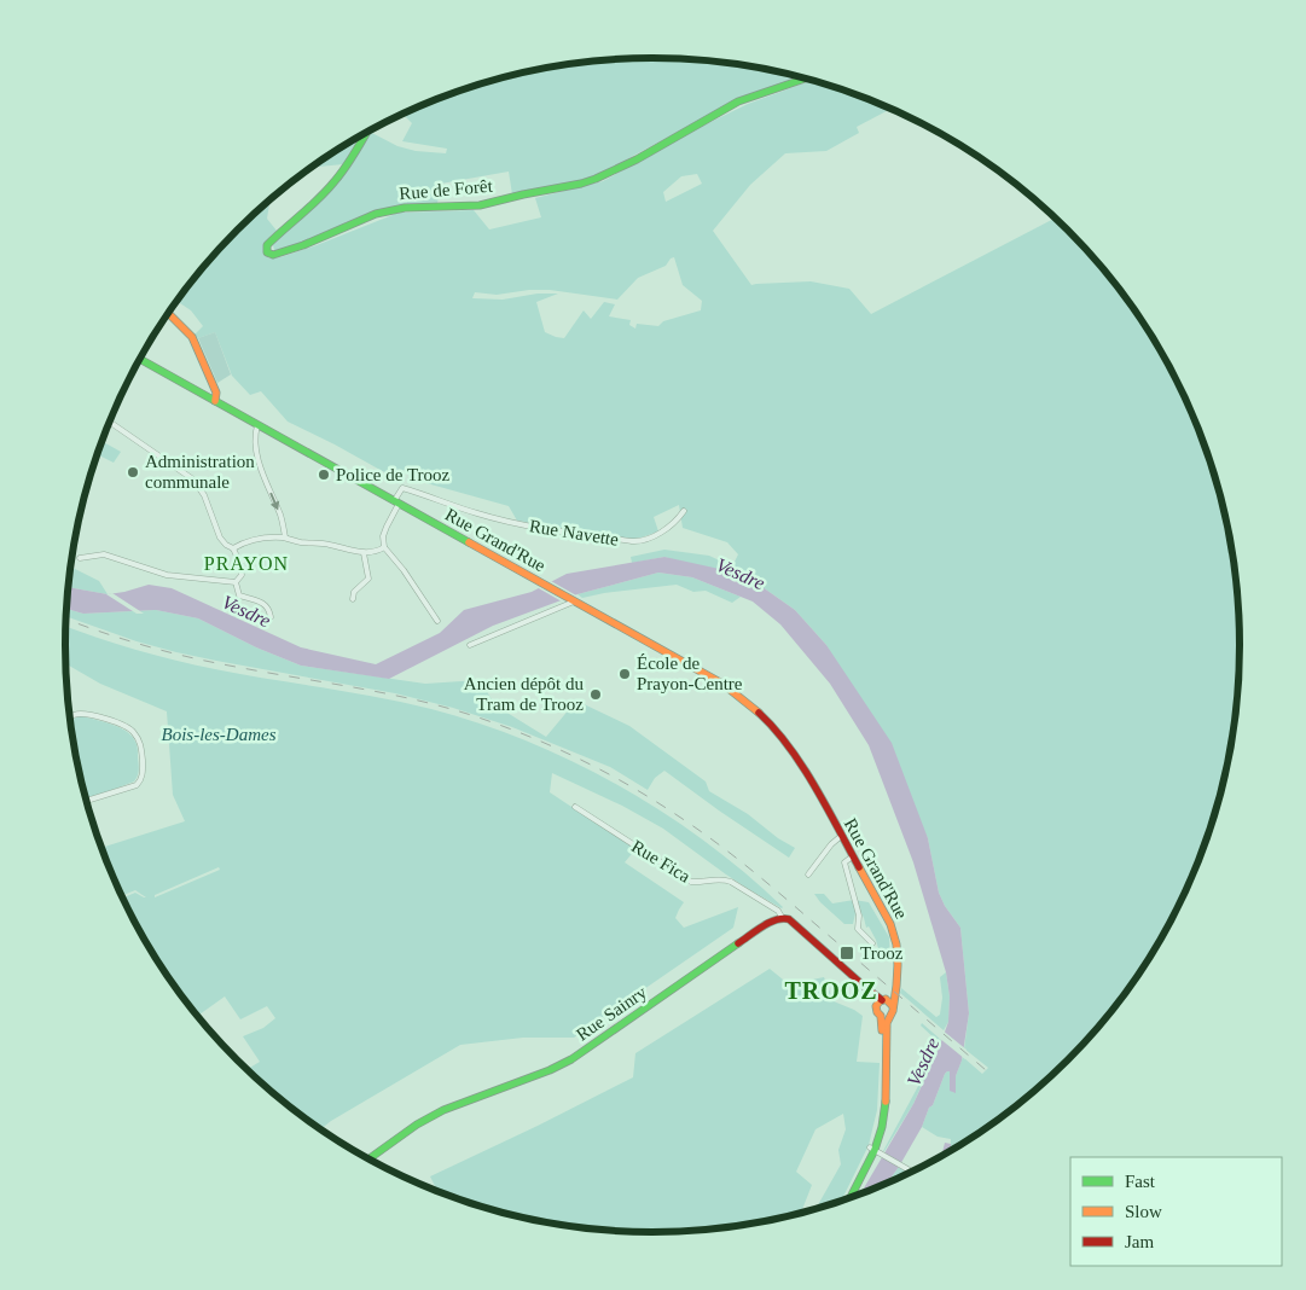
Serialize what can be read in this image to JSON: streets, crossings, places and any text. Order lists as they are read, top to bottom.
{
  "streets": {
    "main road": ["Rue de Forêt", "Rue Grand'Rue", "Rue Sainry"],
    "street": ["Rue Navette", "Rue Fica"]
  },
  "crossings": [
    ["Rue Navette", "Rue Grand'Rue"],
    ["Rue Fica", "Rue Sainry"]
  ],
  "districts": ["PRAYON", "TROOZ"],
  "water": ["Vesdre"],
  "parks": ["Bois-les-Dames"],
  "places": {
    "other": [
      "Administration communale",
      "Police de Trooz",
      "École de Prayon-Centre",
      "Ancien dépôt du Tram de Trooz"
    ],
    "transit": ["Trooz"]
  },
  "legend": ["Fast", "Slow", "Jam"]
}
